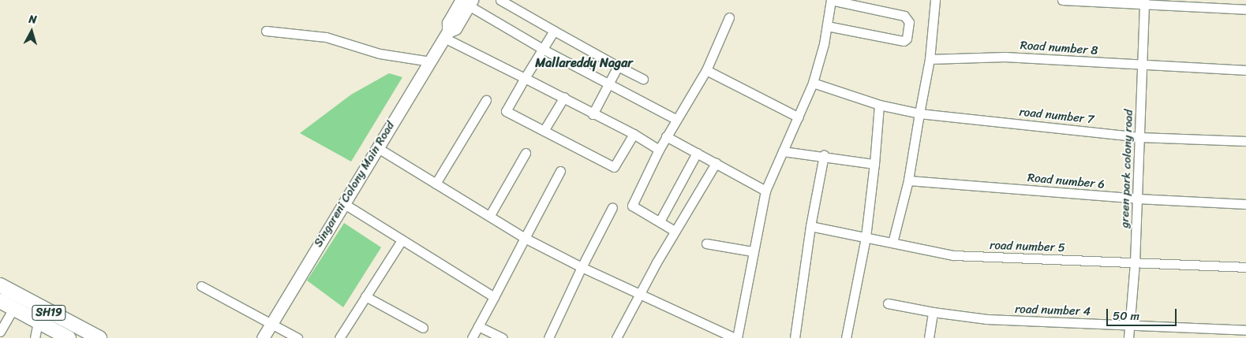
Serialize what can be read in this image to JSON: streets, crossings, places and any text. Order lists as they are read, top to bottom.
{
  "streets": {
    "main road": ["SH19"],
    "street": [
      "Road number 8",
      "road number 7",
      "green park colony road",
      "Road number 6",
      "Singareni Colony Main Road",
      "road number 5",
      "road number 4"
    ]
  },
  "crossings": [
    ["Road number 8", "green park colony road"],
    ["road number 7", "green park colony road"],
    ["green park colony road", "Road number 6"],
    ["green park colony road", "road number 5"],
    ["green park colony road", "road number 4"]
  ],
  "districts": ["Mallareddy Nagar"],
  "scale_bar": "50 m",
  "north": "top"
}
